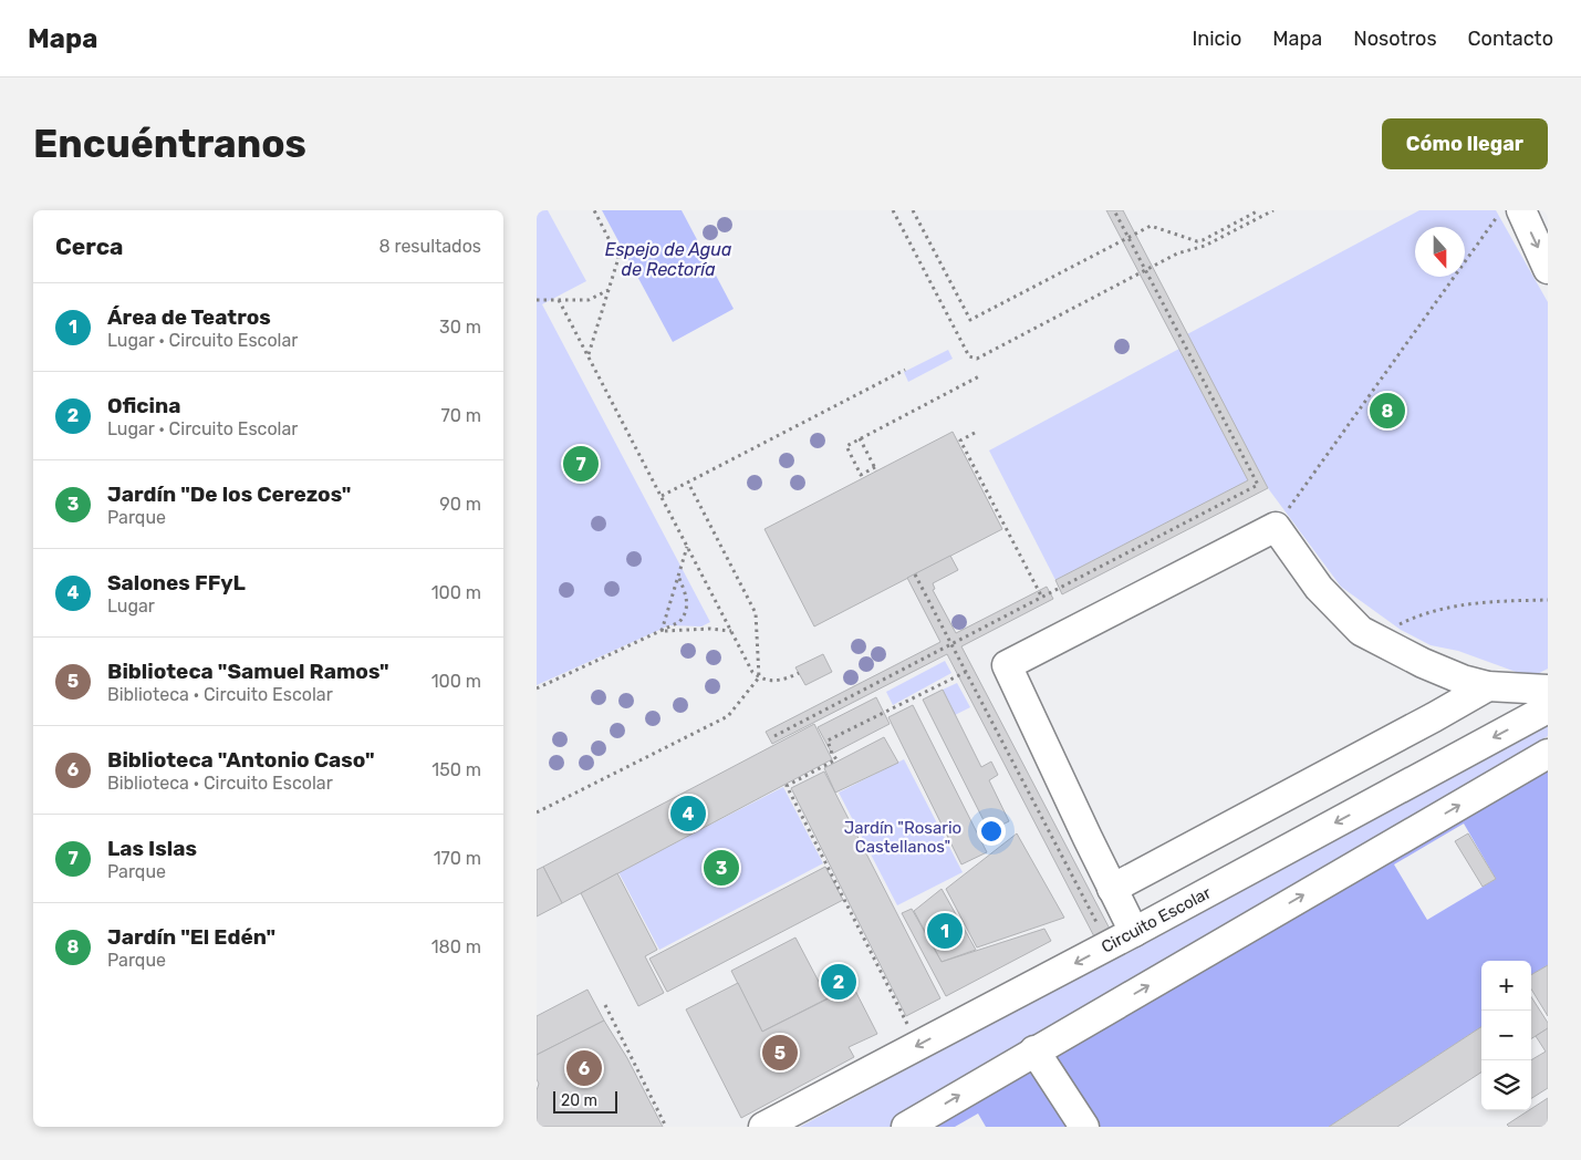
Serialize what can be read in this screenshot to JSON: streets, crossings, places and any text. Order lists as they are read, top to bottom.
{
  "streets": {
    "street": ["Circuito Escolar"]
  },
  "water": ["Espejo de Agua de Rectoría"],
  "parks": ["Jardín \"Rosario Castellanos\""],
  "scale_bar": "20 m",
  "north": "bottom",
  "page": {
    "header": "Mapa",
    "nav": [
      "Inicio",
      "Mapa",
      "Nosotros",
      "Contacto"
    ],
    "buttons": "Cómo llegar",
    "title": "Encuéntranos",
    "heading": ["Cerca", "8 resultados"],
    "list": [
      {
        "mark": "1",
        "name": "Área de Teatros",
        "note": "Lugar · Circuito Escolar",
        "value": "30 m"
      },
      {
        "mark": "2",
        "name": "Oficina",
        "note": "Lugar · Circuito Escolar",
        "value": "70 m"
      },
      {
        "mark": "3",
        "name": "Jardín \"De los Cerezos\"",
        "note": "Parque",
        "value": "90 m"
      },
      {
        "mark": "4",
        "name": "Salones FFyL",
        "note": "Lugar",
        "value": "100 m"
      },
      {
        "mark": "5",
        "name": "Biblioteca \"Samuel Ramos\"",
        "note": "Biblioteca · Circuito Escolar",
        "value": "100 m"
      },
      {
        "mark": "6",
        "name": "Biblioteca \"Antonio Caso\"",
        "note": "Biblioteca · Circuito Escolar",
        "value": "150 m"
      },
      {
        "mark": "7",
        "name": "Las Islas",
        "note": "Parque",
        "value": "170 m"
      },
      {
        "mark": "8",
        "name": "Jardín \"El Edén\"",
        "note": "Parque",
        "value": "180 m"
      }
    ],
    "pins": [
      "8",
      "7",
      "4",
      "3",
      "1",
      "2",
      "5",
      "6"
    ],
    "map_buttons": ["+", "−"],
    "scale": "20 m"
  }
}
